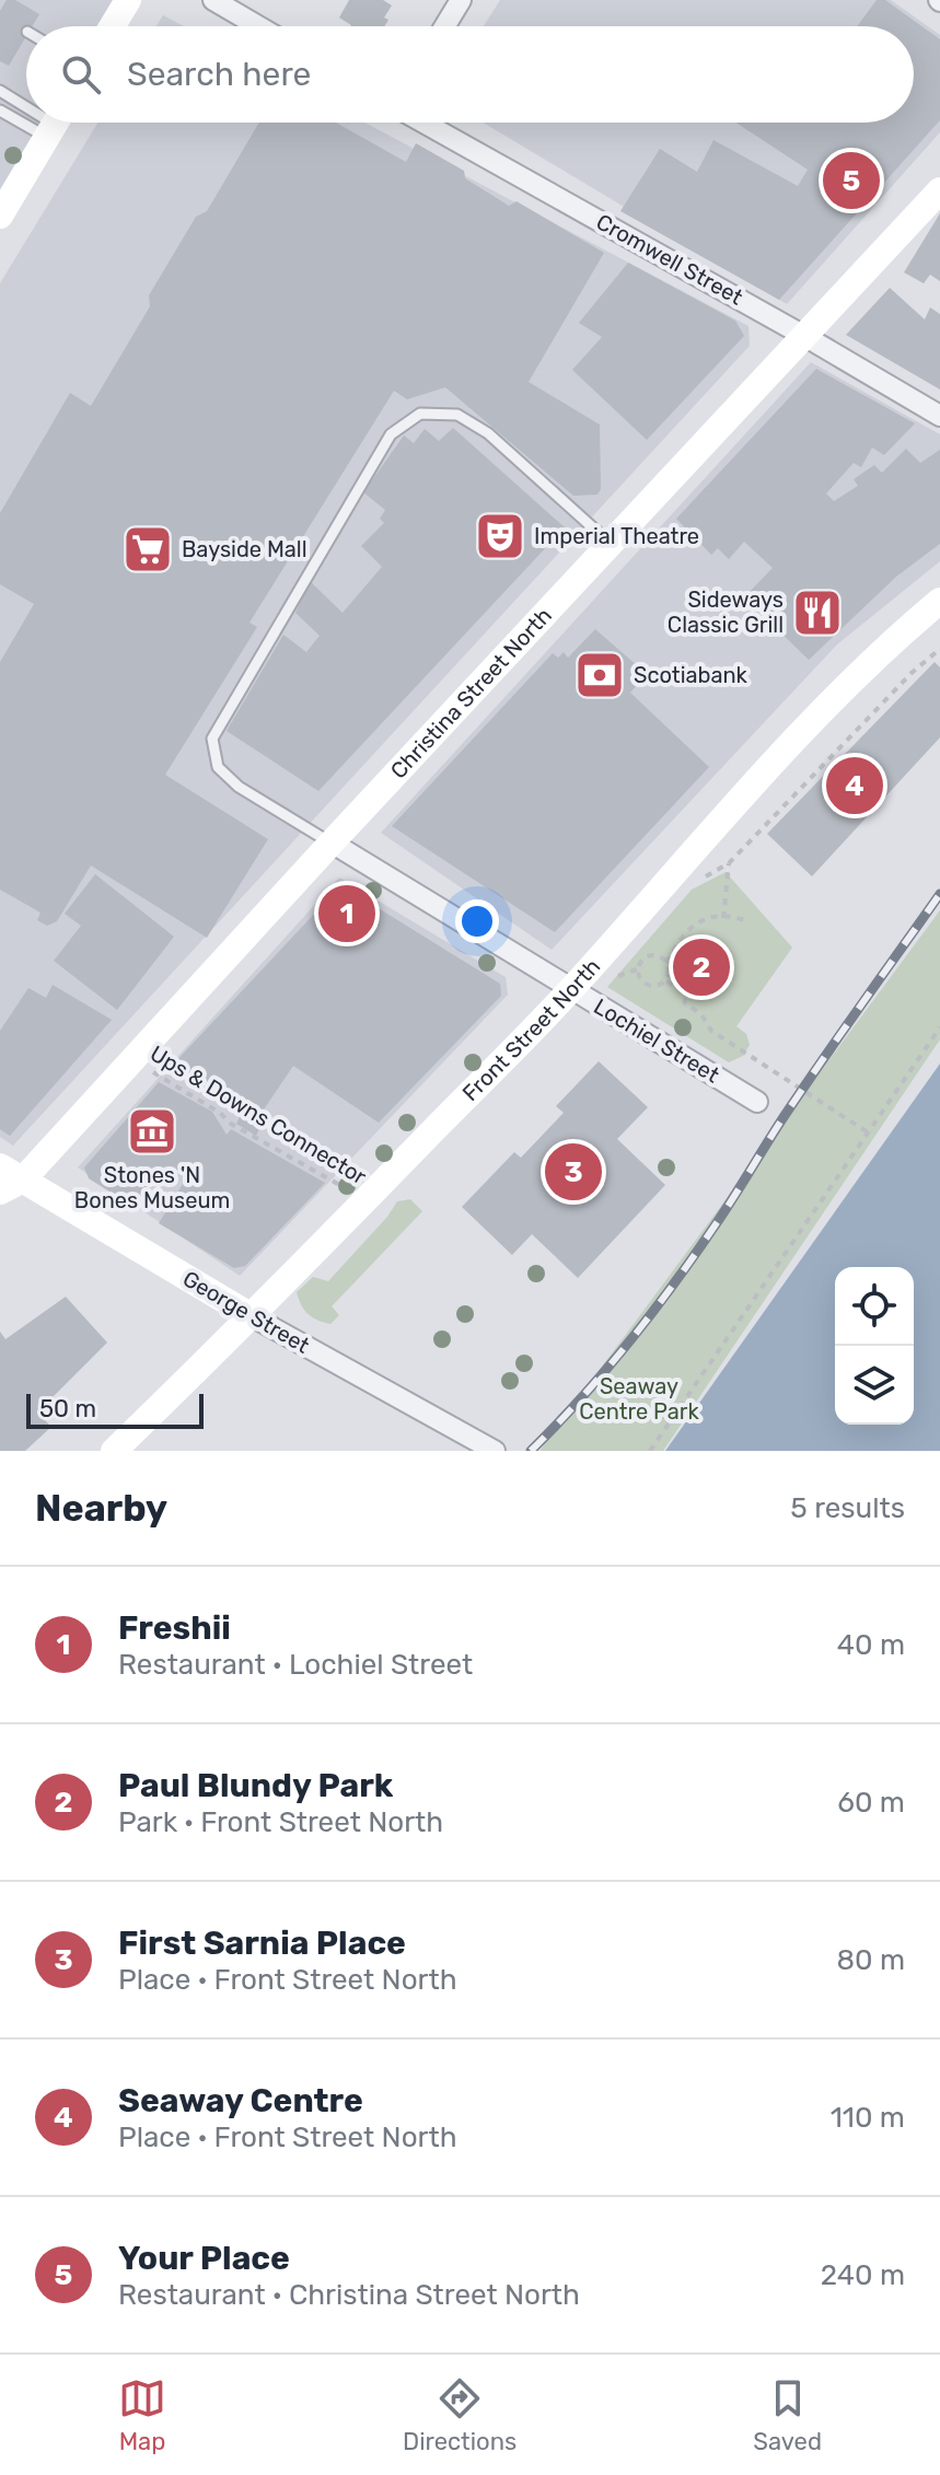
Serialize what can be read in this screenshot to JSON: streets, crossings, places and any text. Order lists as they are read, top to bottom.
{
  "streets": {
    "street": [
      "Cromwell Street",
      "Christina Street North",
      "Front Street North",
      "Lochiel Street",
      "George Street"
    ],
    "path": ["Ups & Downs Connector"]
  },
  "crossings": [
    ["Cromwell Street", "Christina Street North"],
    ["Christina Street North", "Lochiel Street"],
    ["Christina Street North", "Ups & Downs Connector"],
    ["Christina Street North", "George Street"],
    ["Front Street North", "Lochiel Street"],
    ["Front Street North", "Ups & Downs Connector"],
    ["Front Street North", "George Street"]
  ],
  "parks": ["Seaway Centre Park"],
  "places": {
    "theatre": ["Imperial Theatre"],
    "supermarket": ["Bayside Mall"],
    "restaurant": ["Sideways Classic Grill"],
    "bank": ["Scotiabank"],
    "museum": ["Stones 'N Bones Museum"]
  },
  "scale_bar": "50 m",
  "page": {
    "search": "Search here",
    "pins": [
      "5",
      "4",
      "1",
      "2",
      "3"
    ],
    "scale": "50 m",
    "heading": ["Nearby", "5 results"],
    "list": [
      {
        "mark": "1",
        "name": "Freshii",
        "note": "Restaurant · Lochiel Street",
        "value": "40 m"
      },
      {
        "mark": "2",
        "name": "Paul Blundy Park",
        "note": "Park · Front Street North",
        "value": "60 m"
      },
      {
        "mark": "3",
        "name": "First Sarnia Place",
        "note": "Place · Front Street North",
        "value": "80 m"
      },
      {
        "mark": "4",
        "name": "Seaway Centre",
        "note": "Place · Front Street North",
        "value": "110 m"
      },
      {
        "mark": "5",
        "name": "Your Place",
        "note": "Restaurant · Christina Street North",
        "value": "240 m"
      }
    ],
    "nav": ["Map", "Directions", "Saved"]
  }
}
